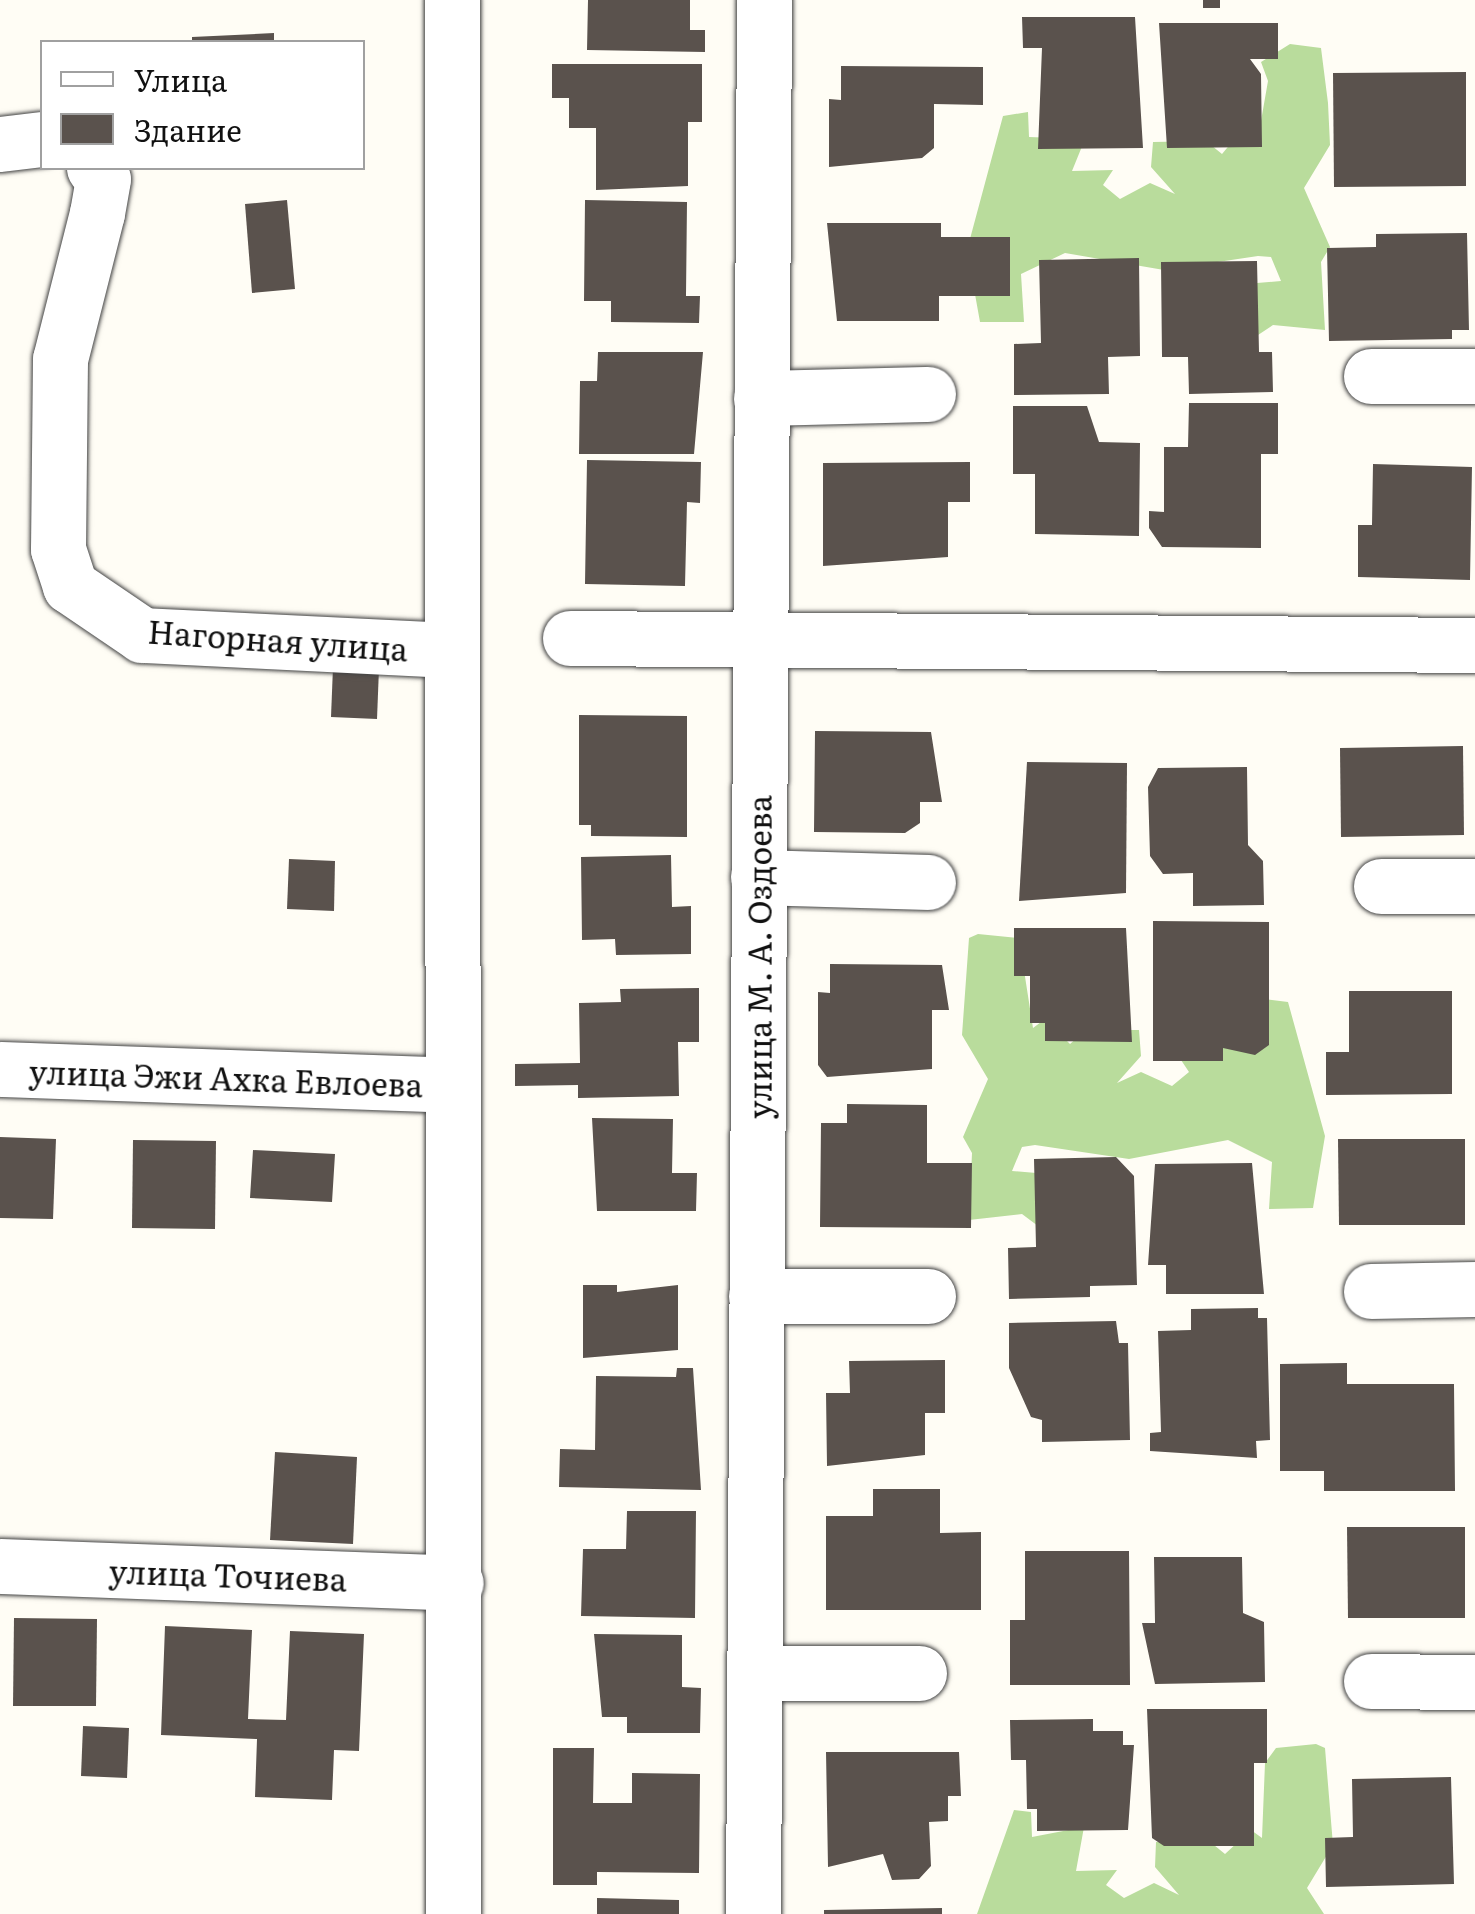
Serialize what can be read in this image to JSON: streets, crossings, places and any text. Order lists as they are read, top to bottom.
{
  "streets": {
    "street": [
      "Нагорная улица",
      "улица М. А. Оздоева",
      "улица Эжи Ахка Евлоева",
      "улица Точиева"
    ]
  },
  "legend": ["Улица", "Здание"]
}
